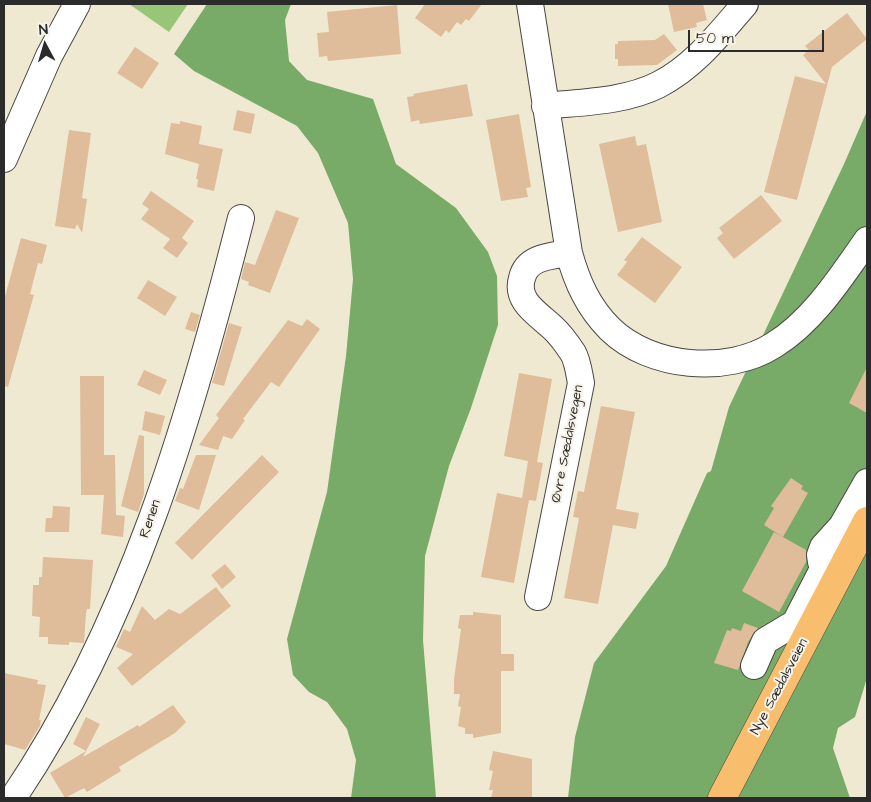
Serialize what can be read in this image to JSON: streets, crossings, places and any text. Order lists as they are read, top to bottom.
{
  "streets": {
    "main road": ["Nye Sædalsveien"],
    "street": ["Øvre Sædalsvegen", "Renen"]
  },
  "scale_bar": "50 m",
  "north": "top"
}
